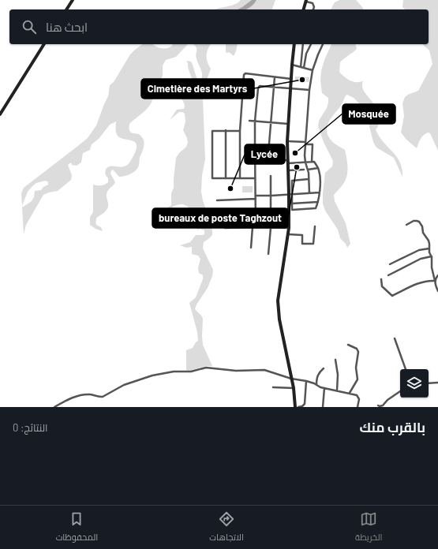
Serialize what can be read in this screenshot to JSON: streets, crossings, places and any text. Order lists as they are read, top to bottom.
{
  "places": [
    "Cimetière des Martyrs",
    "Mosquée",
    "bureaux de poste Taghzout",
    "Lycée"
  ],
  "page": {
    "search": "ابحث هنا",
    "heading": ["بالقرب منك", "النتائج: 0"],
    "nav": ["الخريطة", "الاتجاهات", "المحفوظات"]
  }
}
